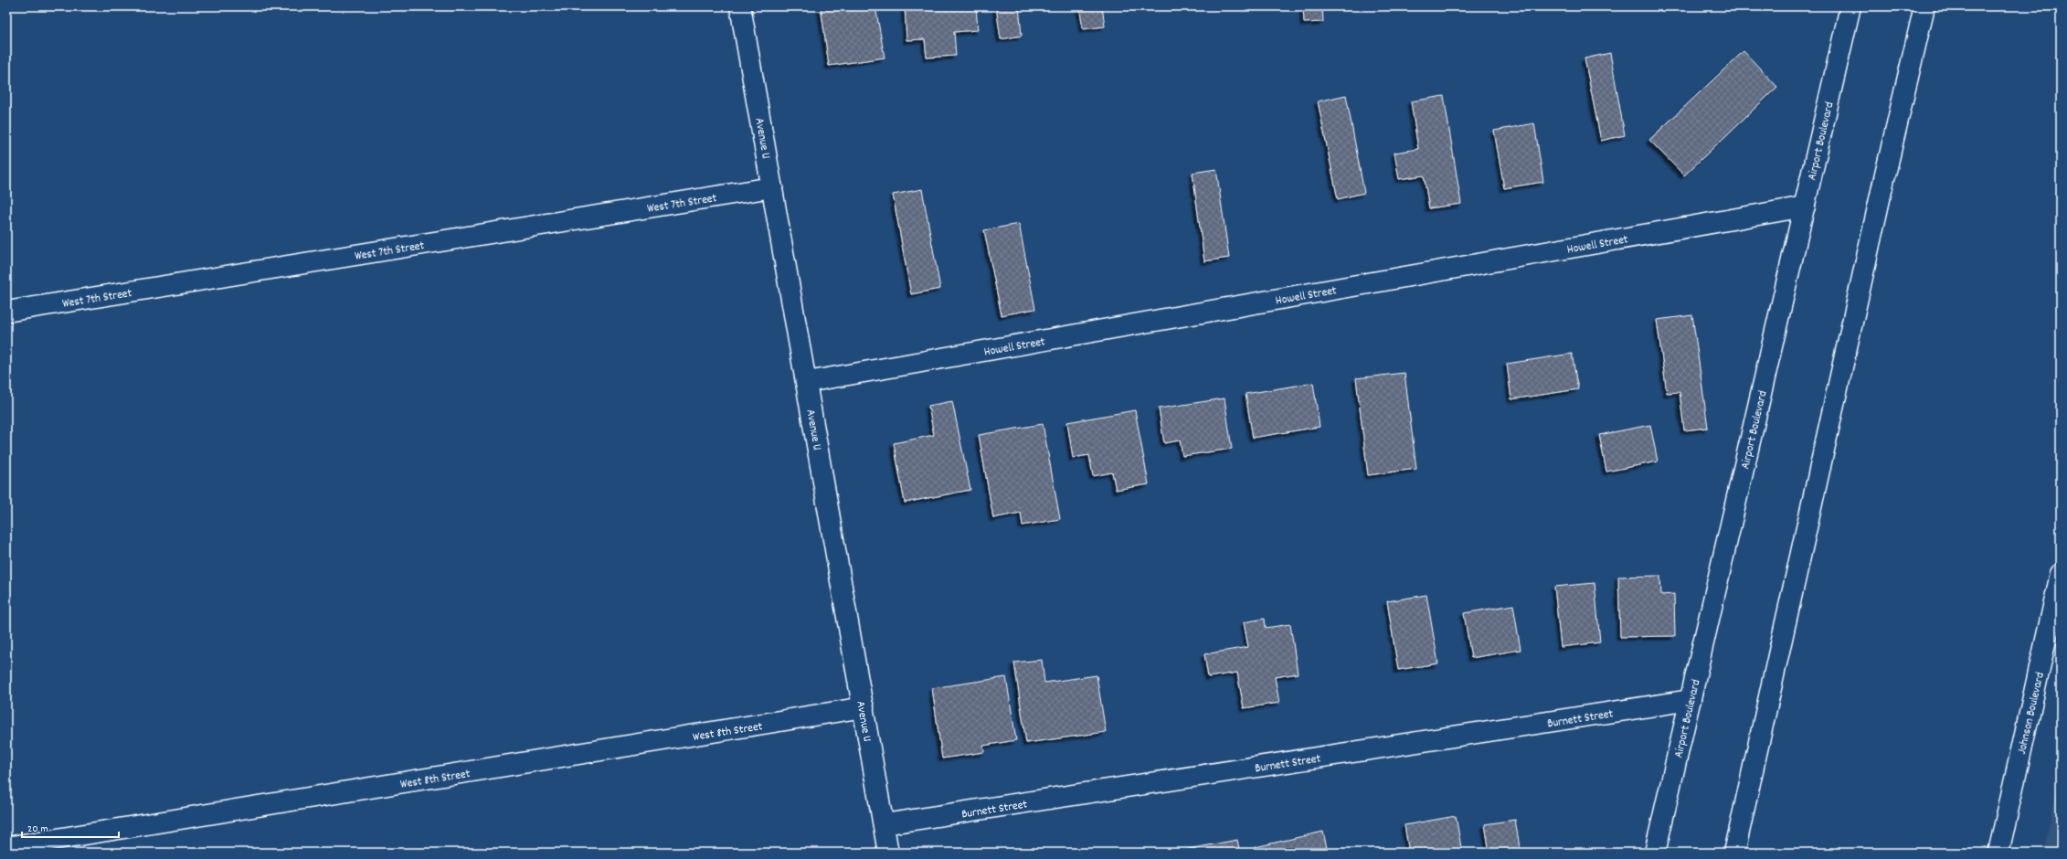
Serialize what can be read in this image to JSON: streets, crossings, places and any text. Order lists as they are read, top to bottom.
{
  "streets": {
    "street": [
      "Avenue U",
      "Airport Boulevard",
      "West 7th Street",
      "Howell Street",
      "Johnson Boulevard",
      "Burnett Street",
      "West 8th Street"
    ]
  },
  "crossings": [
    ["Avenue U", "West 7th Street"],
    ["Avenue U", "Howell Street"],
    ["Avenue U", "Burnett Street"],
    ["Avenue U", "West 8th Street"],
    ["Airport Boulevard", "Howell Street"],
    ["Airport Boulevard", "Burnett Street"]
  ],
  "scale_bar": "20 m"
}
